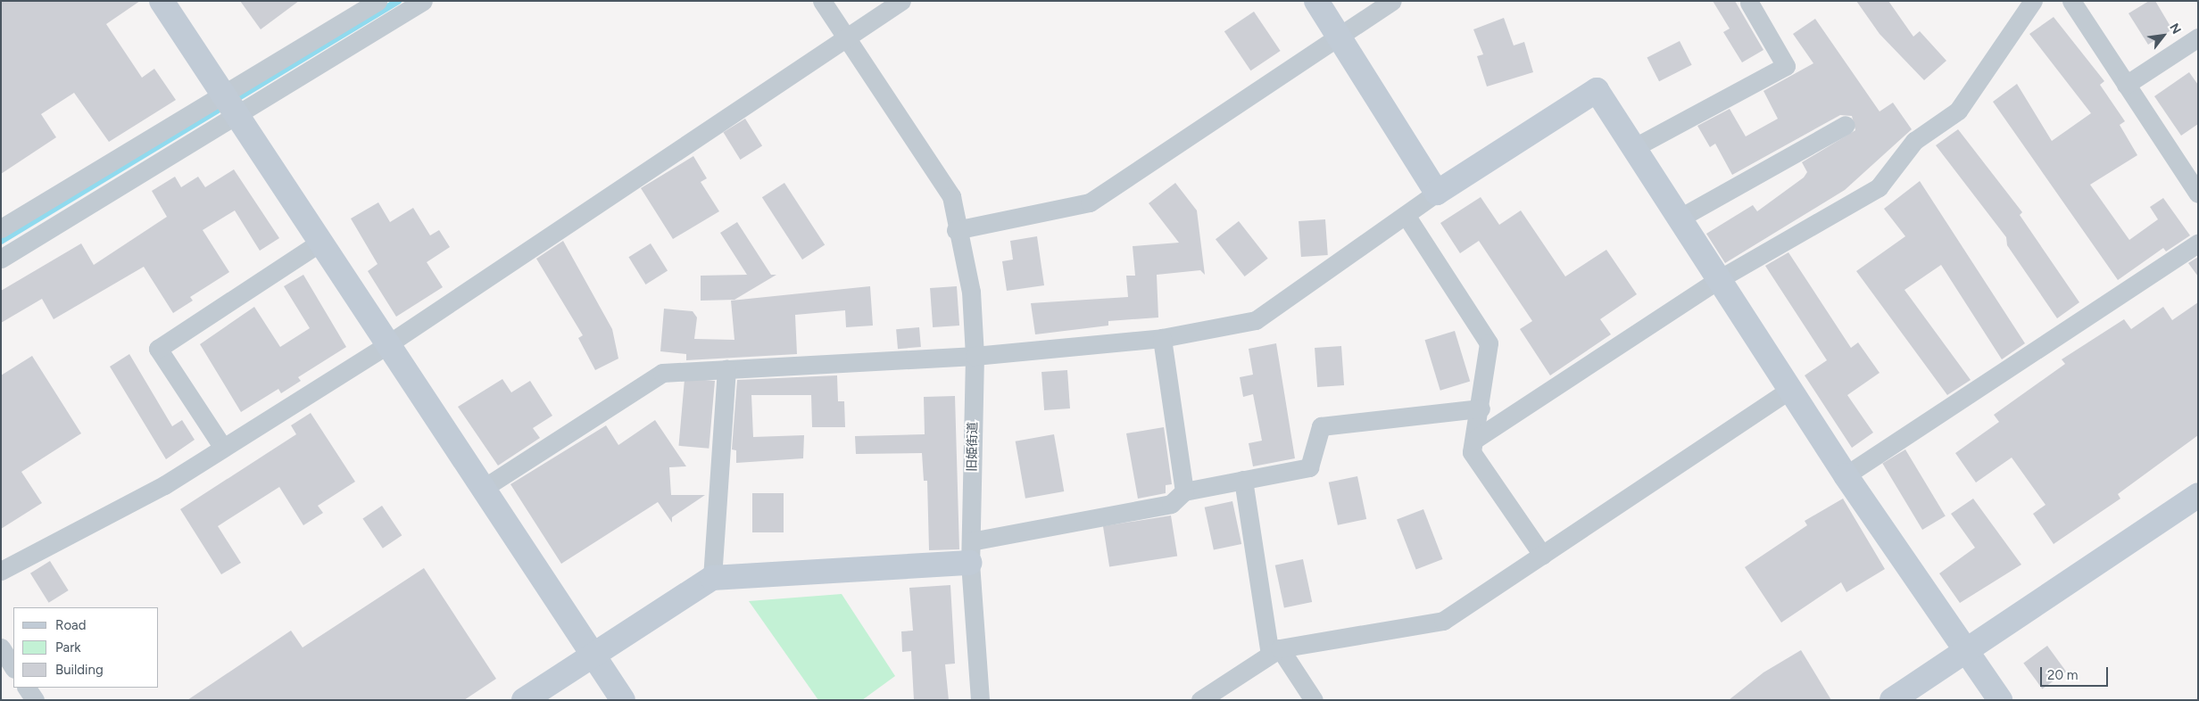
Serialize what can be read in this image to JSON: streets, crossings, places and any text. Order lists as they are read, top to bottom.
{
  "streets": {
    "street": ["旧姫街道"]
  },
  "legend": ["Road", "Park", "Building"],
  "scale_bar": "20 m",
  "north": "top right"
}
